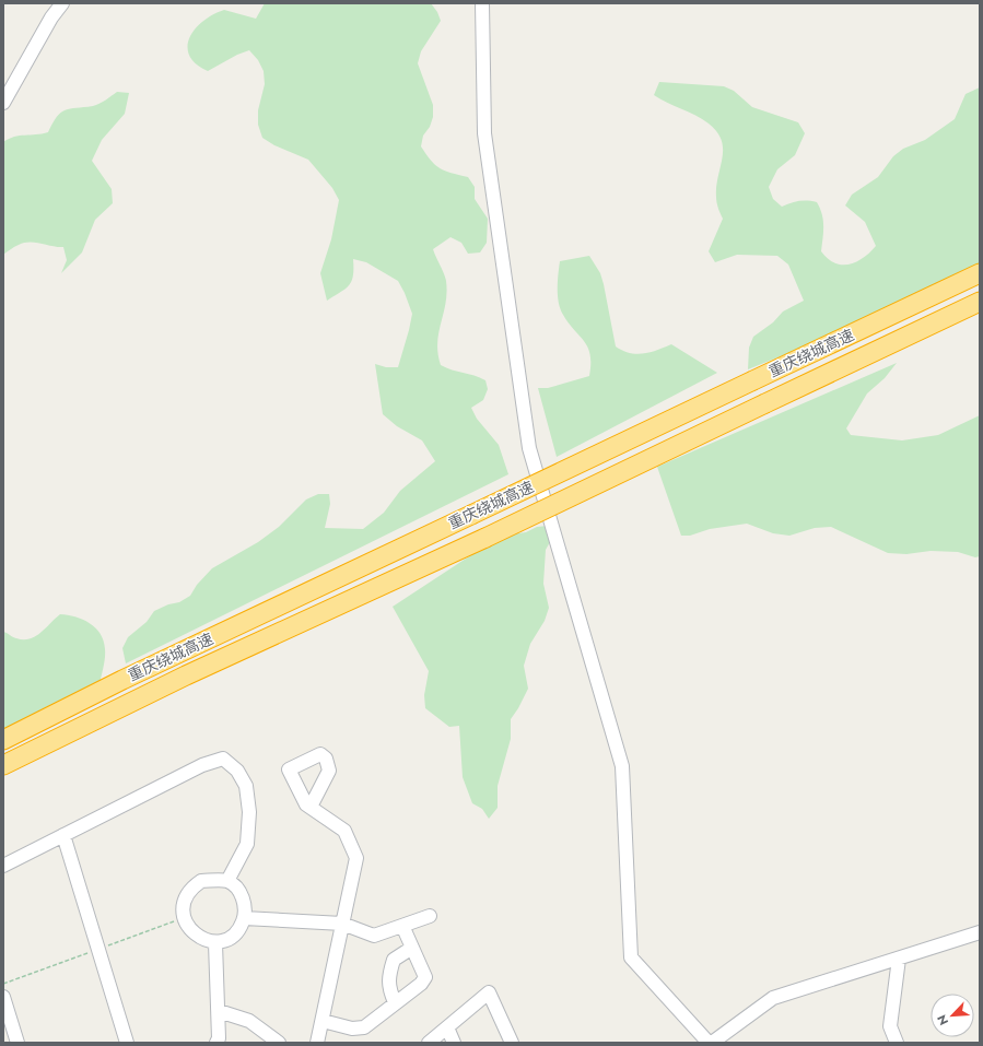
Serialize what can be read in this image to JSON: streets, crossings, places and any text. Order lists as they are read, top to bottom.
{
  "streets": {
    "highway": ["重庆绕城高速"]
  },
  "north": "bottom left"
}
